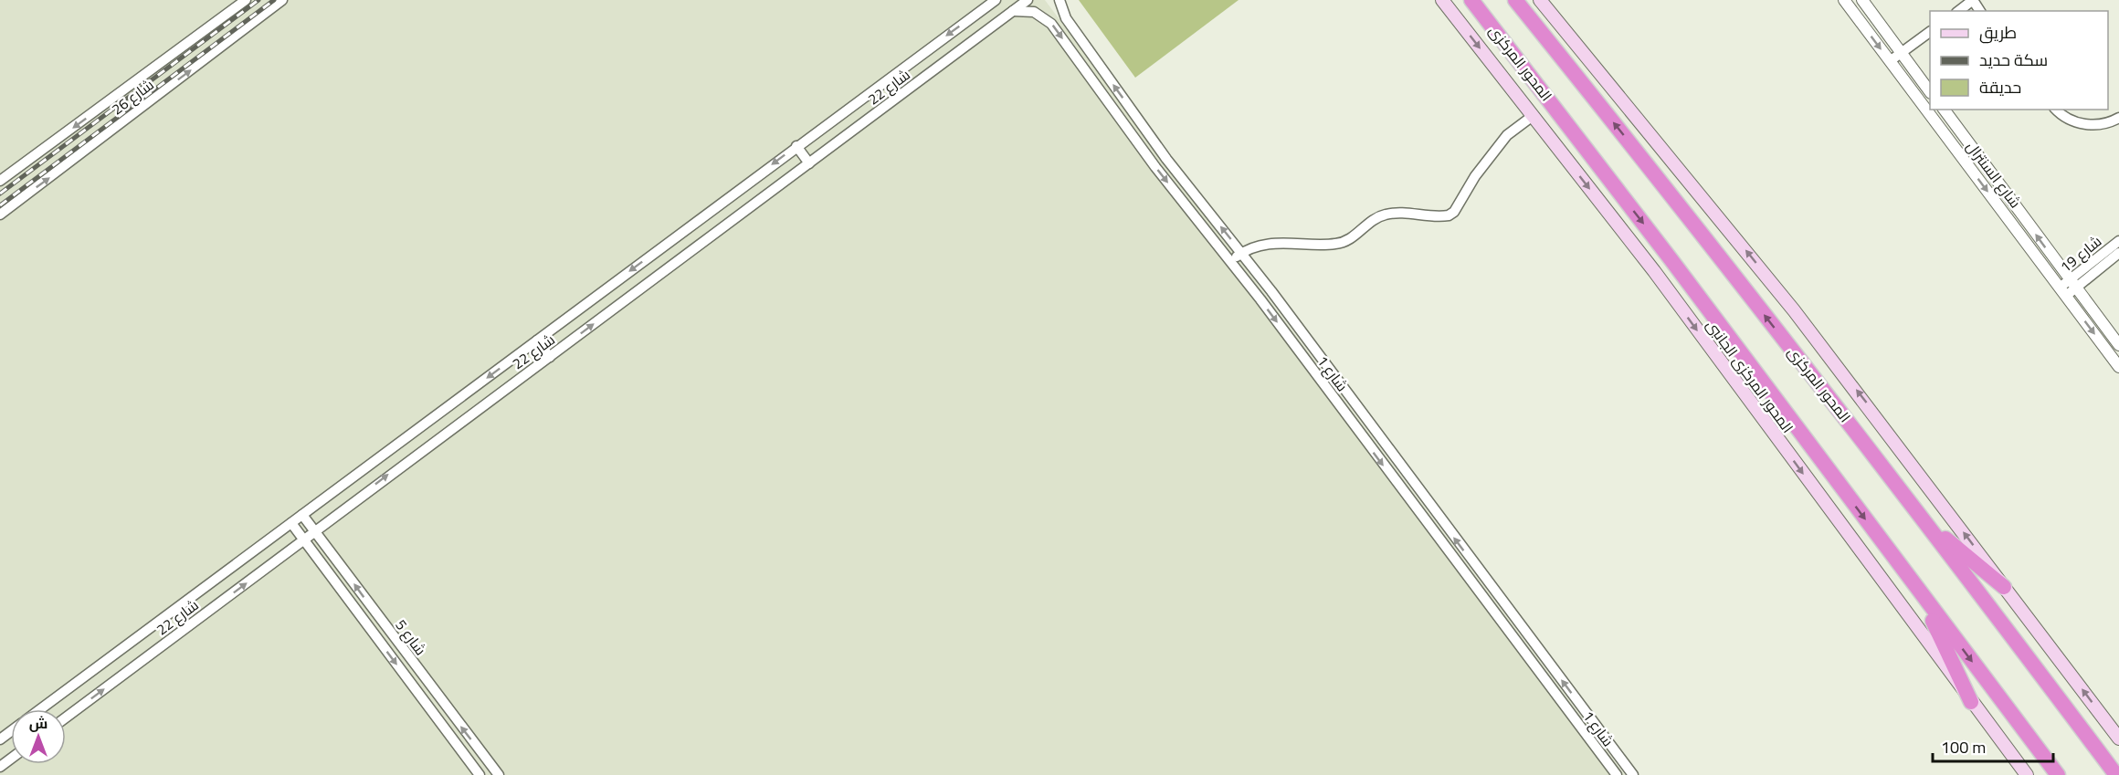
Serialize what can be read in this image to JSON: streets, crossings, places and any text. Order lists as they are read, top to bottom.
{
  "streets": {
    "highway": ["المحور المركزى"],
    "main road": ["المحور المركزى الجانبى"],
    "street": [
      "شارع 22",
      "شارع 26",
      "شارع السنترال",
      "شارع 19",
      "شارع 1",
      "شارع 5"
    ]
  },
  "crossings": [
    ["شارع 22", "شارع 1"],
    ["شارع 22", "شارع 5"],
    ["شارع السنترال", "شارع 19"]
  ],
  "legend": ["طريق", "سكة حديد", "حديقة"],
  "scale_bar": "100 m",
  "north": "top"
}
